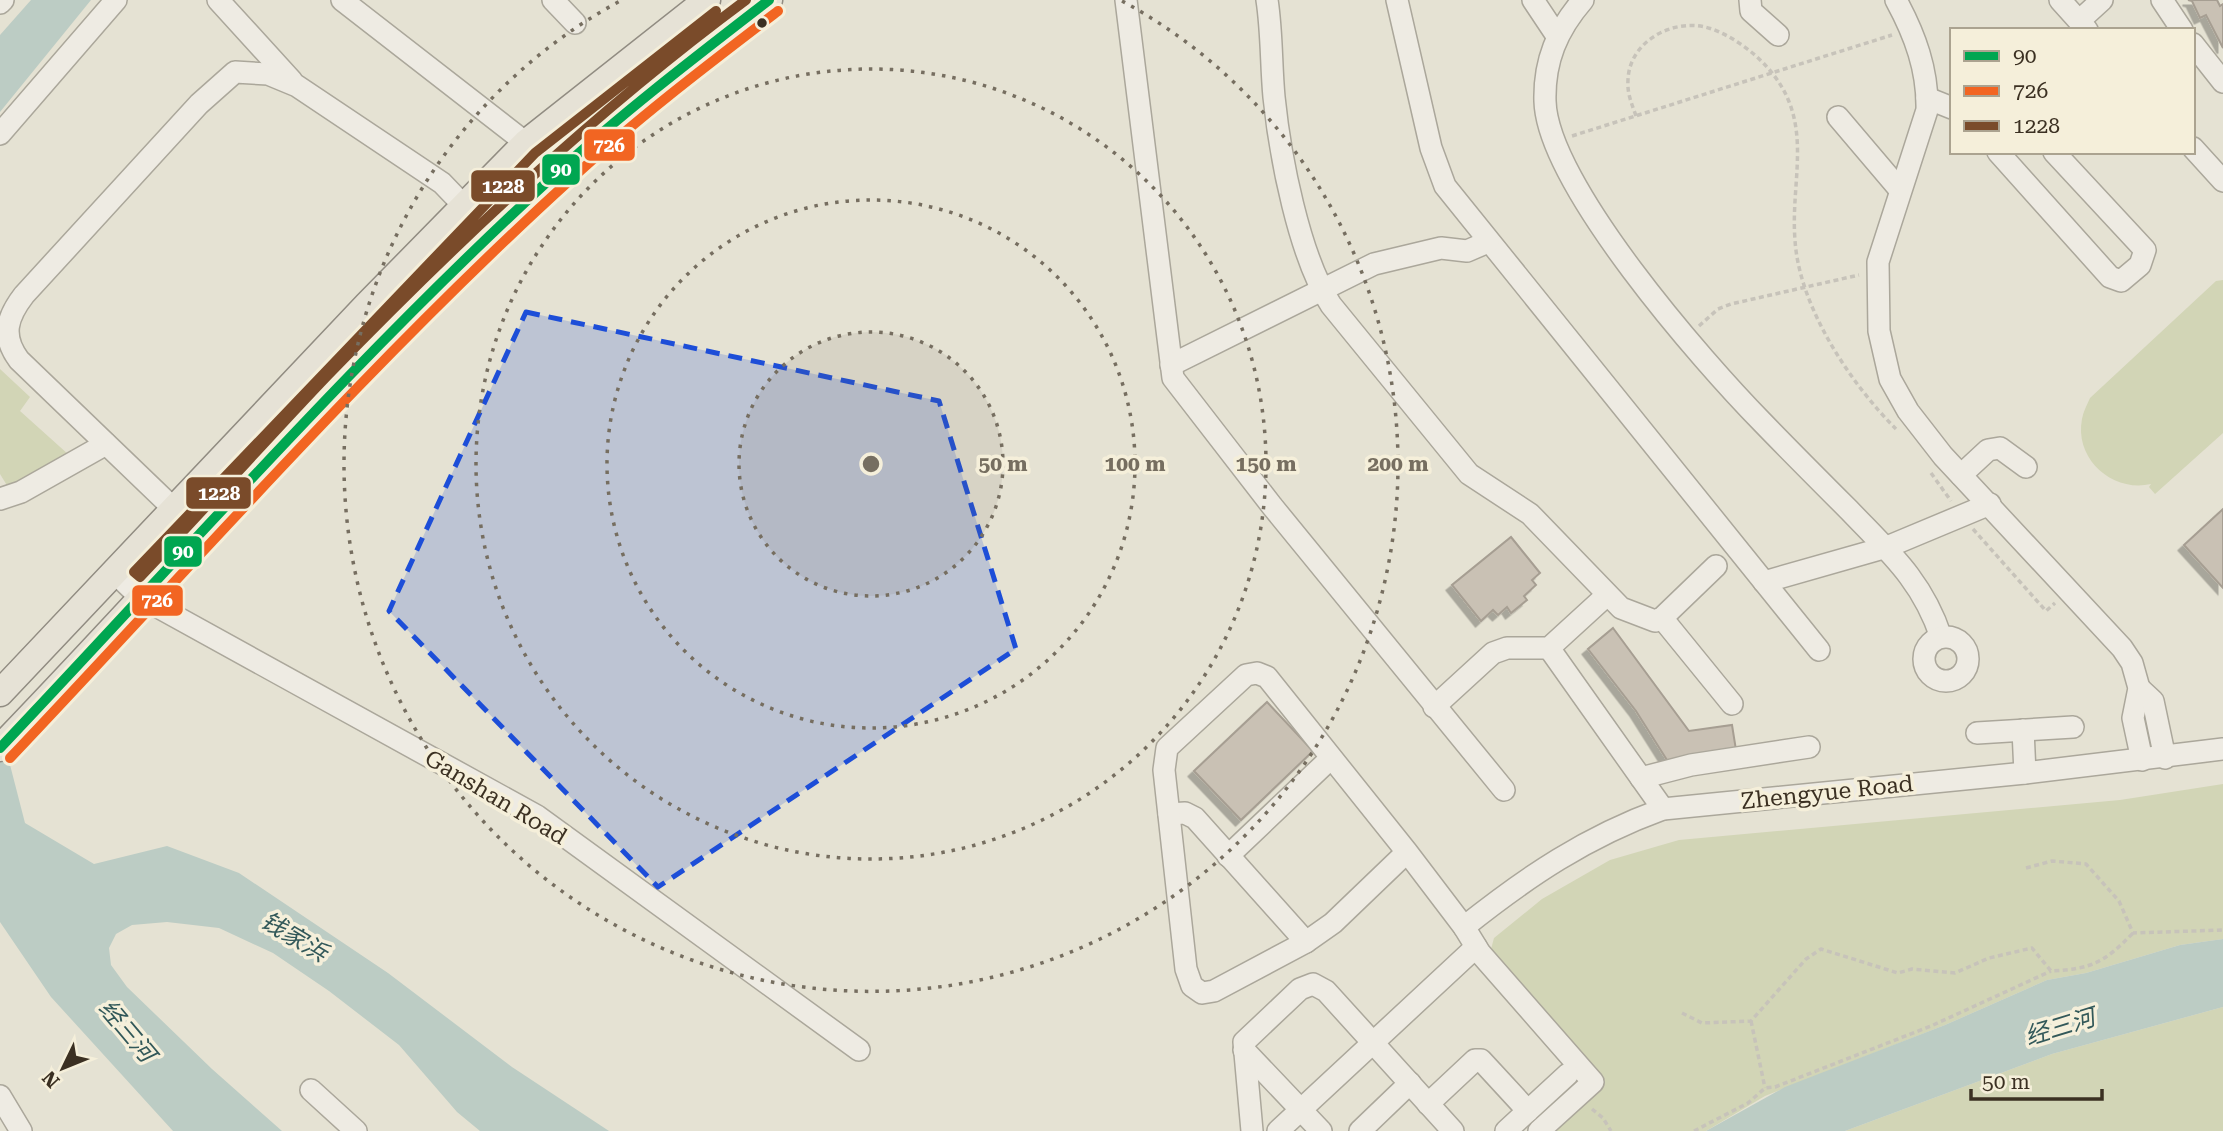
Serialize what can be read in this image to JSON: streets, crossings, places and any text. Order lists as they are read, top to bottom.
{
  "streets": {
    "street": ["Zhengyue Road", "Ganshan Road"]
  },
  "water": ["钱家浜", "经三河"],
  "lines": ["transit line 90", "transit line 1228", "transit line 726"],
  "legend": ["90", "726", "1228"],
  "scale_bar": "50 m",
  "north": "bottom left",
  "rings": [
    "50 m",
    "100 m",
    "150 m",
    "200 m"
  ]
}
